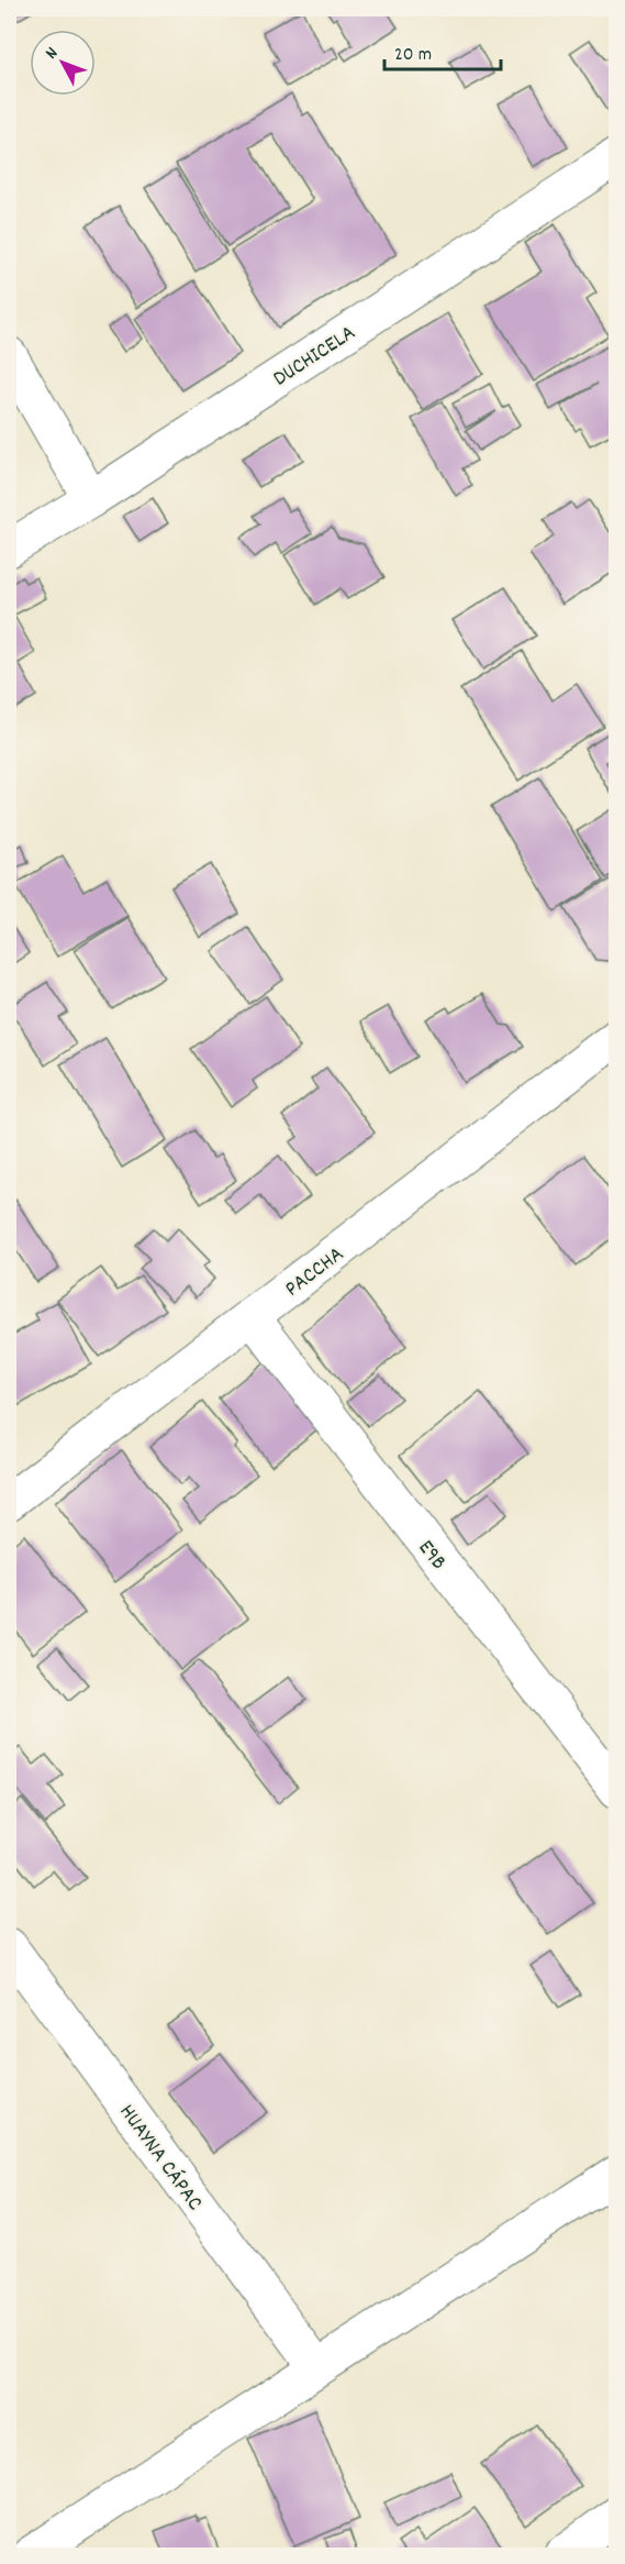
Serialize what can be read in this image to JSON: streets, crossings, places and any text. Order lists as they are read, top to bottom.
{
  "streets": {
    "street": [
      "DUCHICELA",
      "PACCHA",
      "E9B",
      "HUAYNA CÁPAC"
    ]
  },
  "crossings": [
    ["PACCHA", "E9B"]
  ],
  "scale_bar": "20 m",
  "north": "top left"
}
